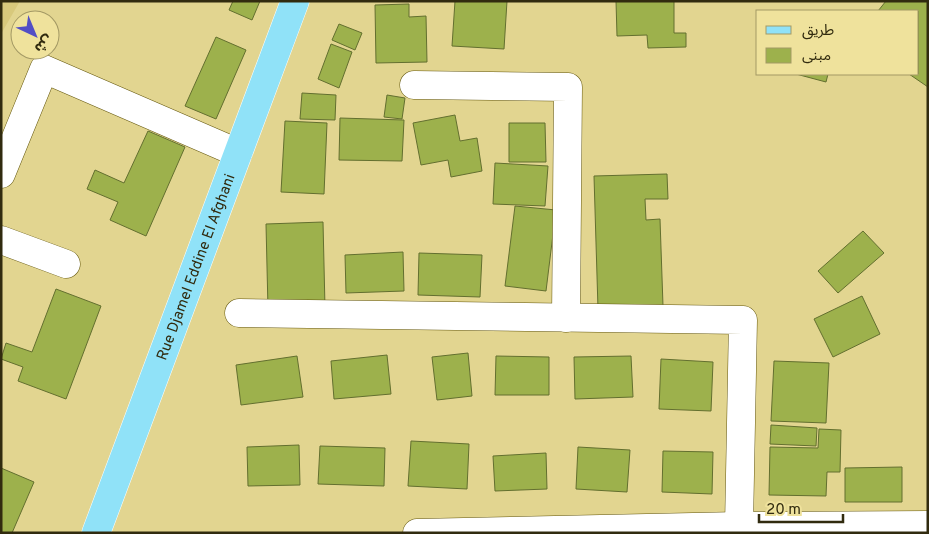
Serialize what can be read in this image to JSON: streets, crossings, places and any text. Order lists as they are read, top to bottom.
{
  "streets": {
    "main road": ["Rue Djamel Eddine El Afghani"]
  },
  "legend": ["طريق", "مبنى"],
  "scale_bar": "20 m",
  "north": "bottom right"
}
